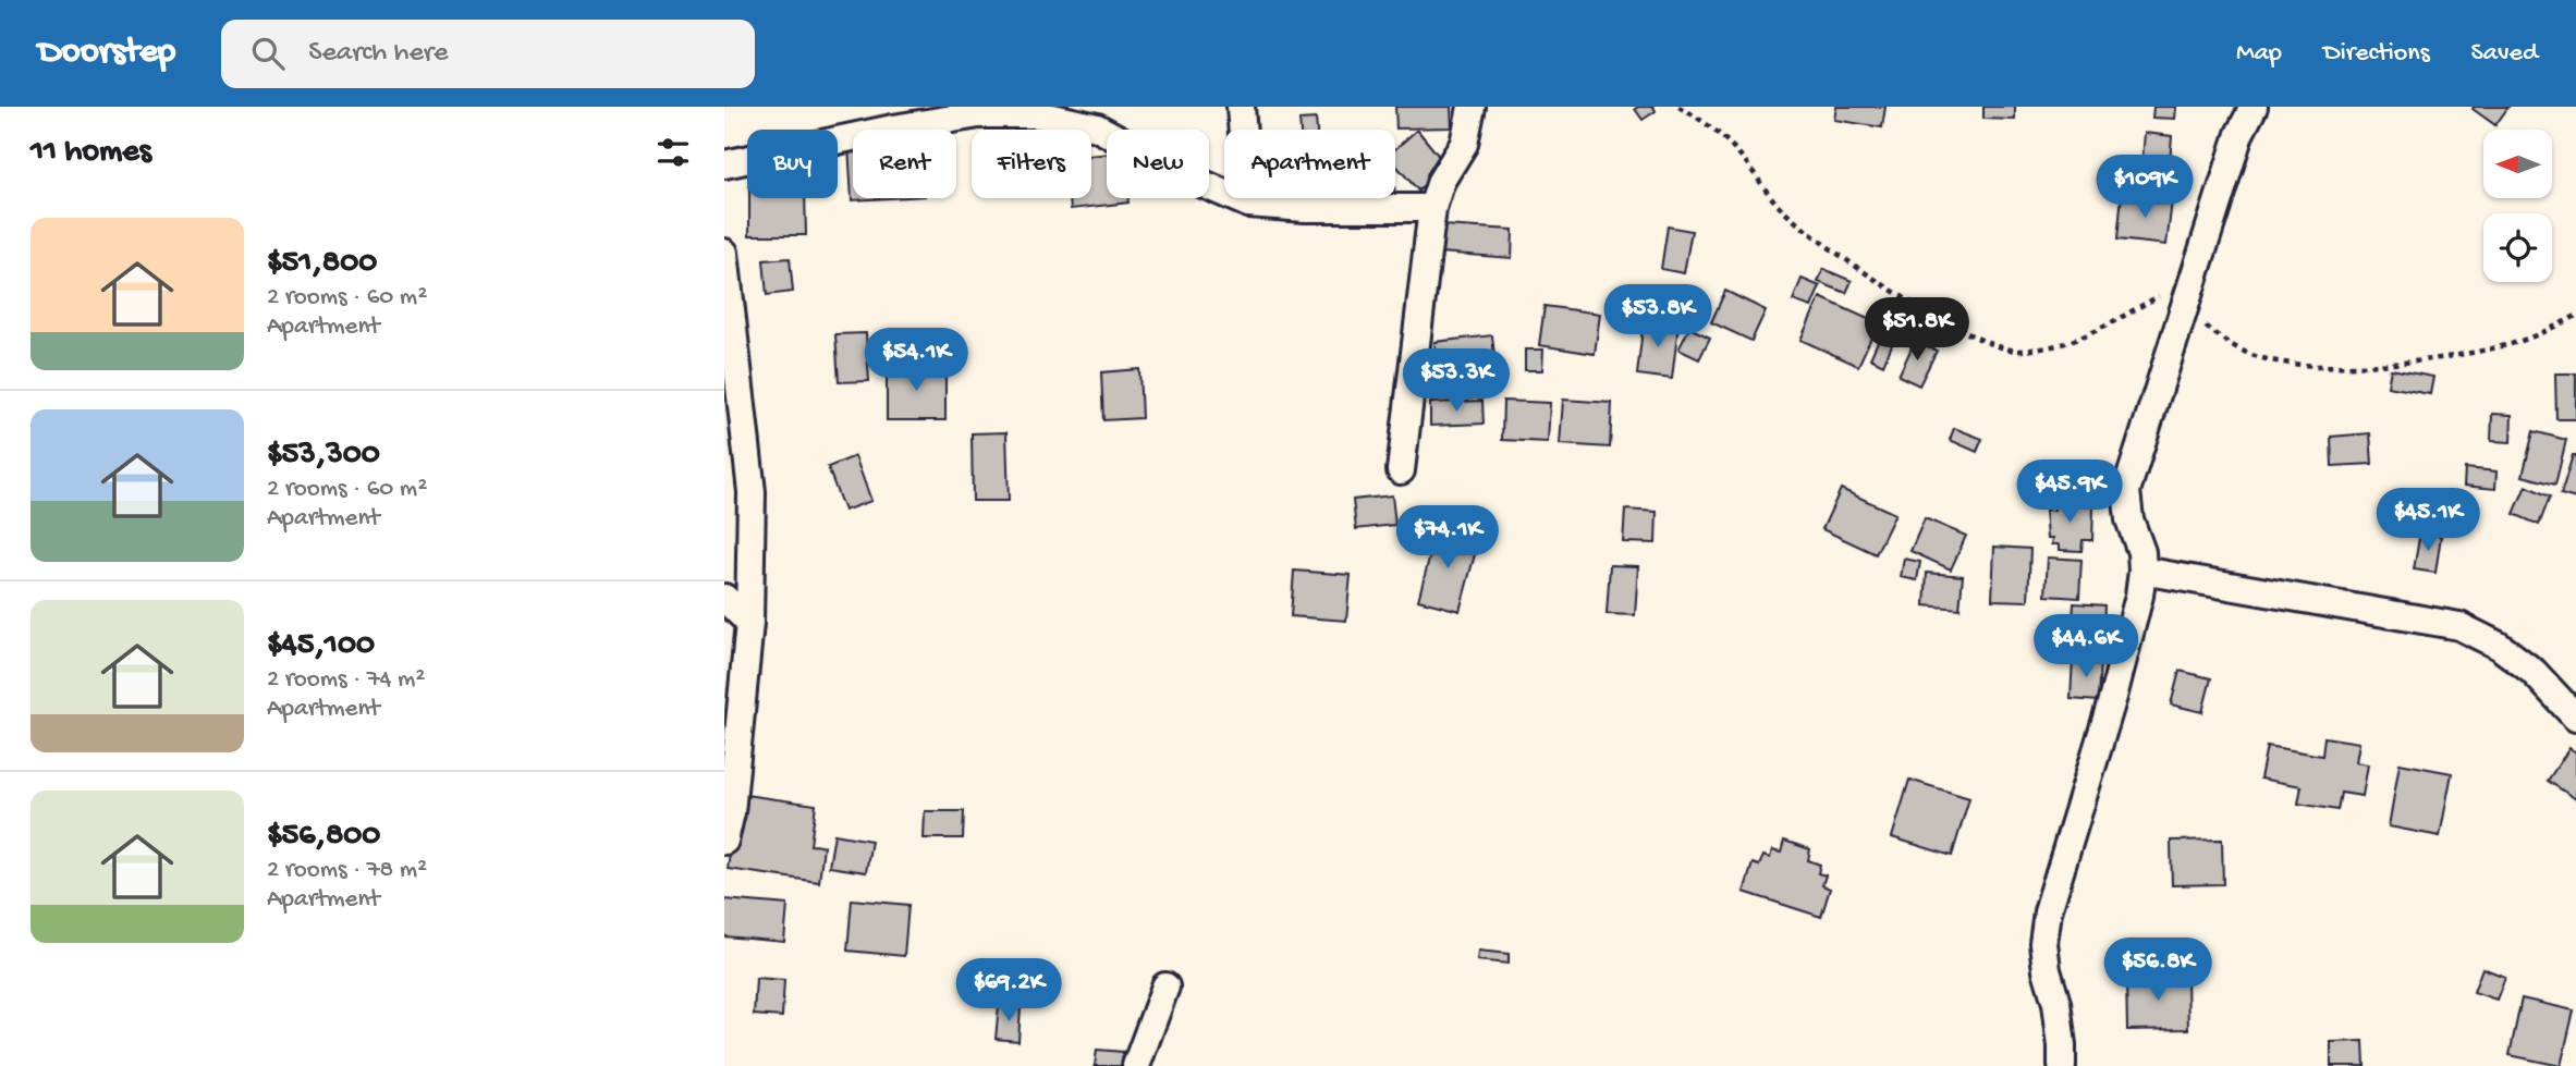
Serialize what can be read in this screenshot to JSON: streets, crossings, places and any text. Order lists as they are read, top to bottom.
{
  "north": "left",
  "page": {
    "header": "Doorstep",
    "search": "Search here",
    "nav": ["Map", "Directions", "Saved"],
    "heading": "11 homes",
    "chip": [
      "Buy",
      "Rent",
      "Filters",
      "New",
      "Apartment"
    ],
    "price": [
      "$109K",
      "$53.8K",
      "$51.8K",
      "$54.1K",
      "$53.3K",
      "$45.9K",
      "$45.1K",
      "$74.1K",
      "$44.6K",
      "$56.8K",
      "$69.2K"
    ],
    "list": [
      {
        "name": "$51,800",
        "note": "2 rooms · 60 m² · Apartment"
      },
      {
        "name": "$53,300",
        "note": "2 rooms · 60 m² · Apartment"
      },
      {
        "name": "$45,100",
        "note": "2 rooms · 74 m² · Apartment"
      },
      {
        "name": "$56,800",
        "note": "2 rooms · 78 m² · Apartment"
      }
    ]
  }
}
